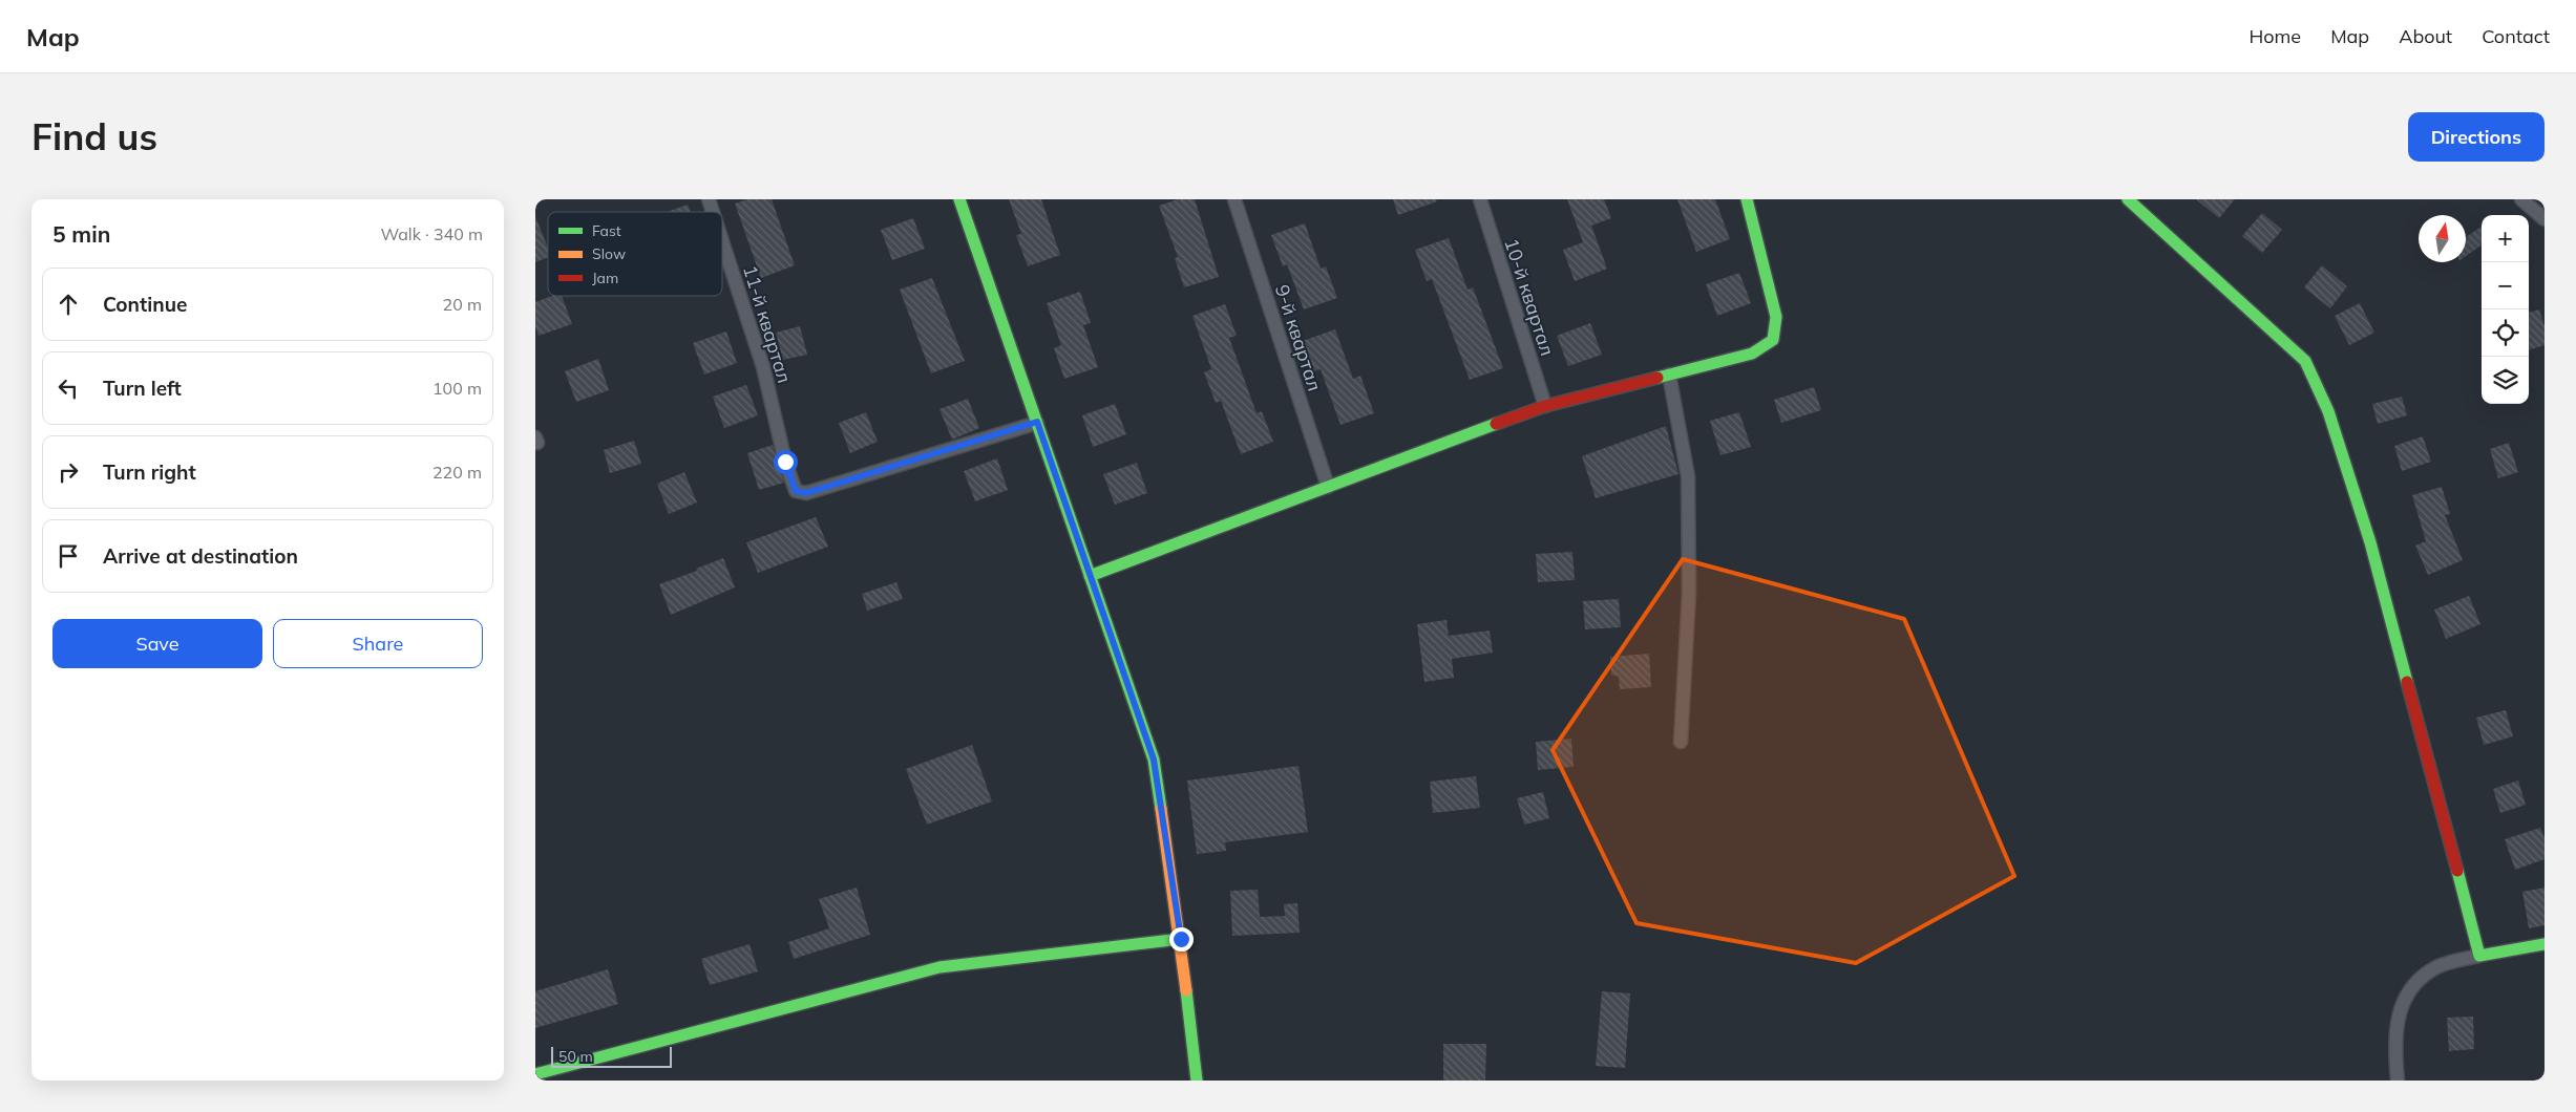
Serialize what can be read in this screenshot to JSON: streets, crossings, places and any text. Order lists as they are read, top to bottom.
{
  "streets": {
    "street": ["10-й квартал", "11-й квартал", "9-й квартал"]
  },
  "legend": ["Fast", "Slow", "Jam"],
  "scale_bar": "50 m",
  "north": "top",
  "page": {
    "header": "Map",
    "nav": [
      "Home",
      "Map",
      "About",
      "Contact"
    ],
    "buttons": [
      "Directions",
      ["Save", "Share"]
    ],
    "title": "Find us",
    "heading": ["5 min", "Walk · 340 m"],
    "map_buttons": ["+", "−"],
    "list": [
      ["Continue", "20 m"],
      ["Turn left", "100 m"],
      ["Turn right", "220 m"],
      "Arrive at destination"
    ],
    "scale": "50 m"
  }
}
